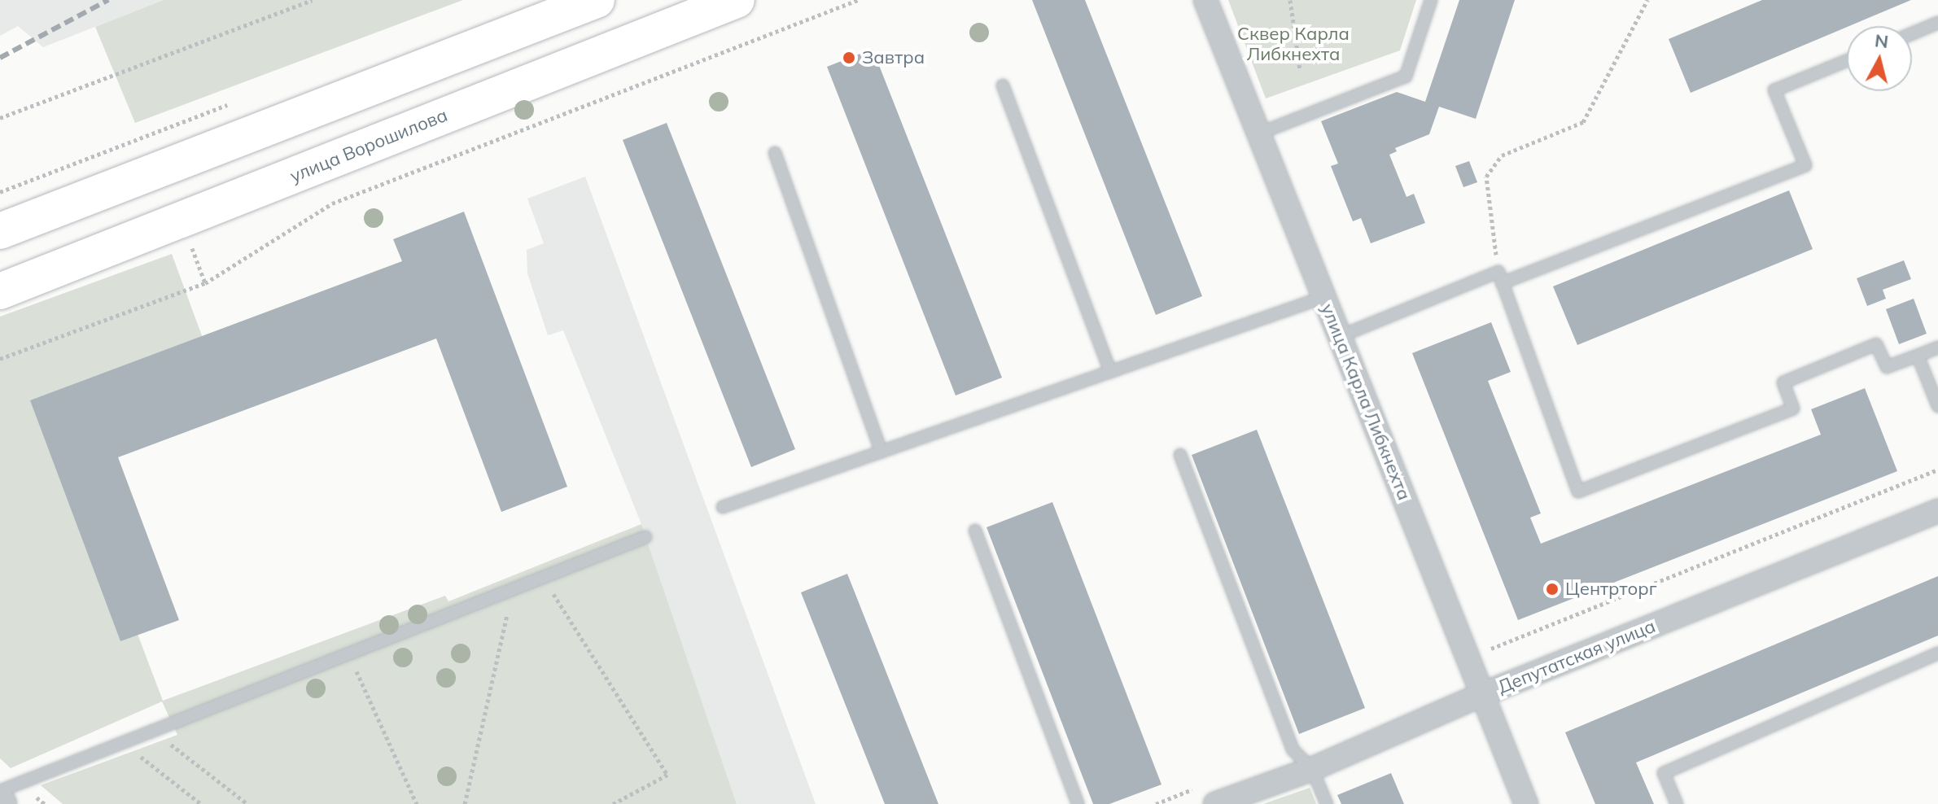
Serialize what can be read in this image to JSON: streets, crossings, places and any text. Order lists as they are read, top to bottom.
{
  "streets": {
    "main road": ["улица Ворошилова"],
    "street": ["улица Карла Либкнехта", "Депутатская улица"]
  },
  "crossings": [
    ["улица Карла Либкнехта", "Депутатская улица"]
  ],
  "parks": ["Сквер Карла Либкнехта"],
  "places": ["Завтра", "Центрторг"],
  "north": "top"
}
